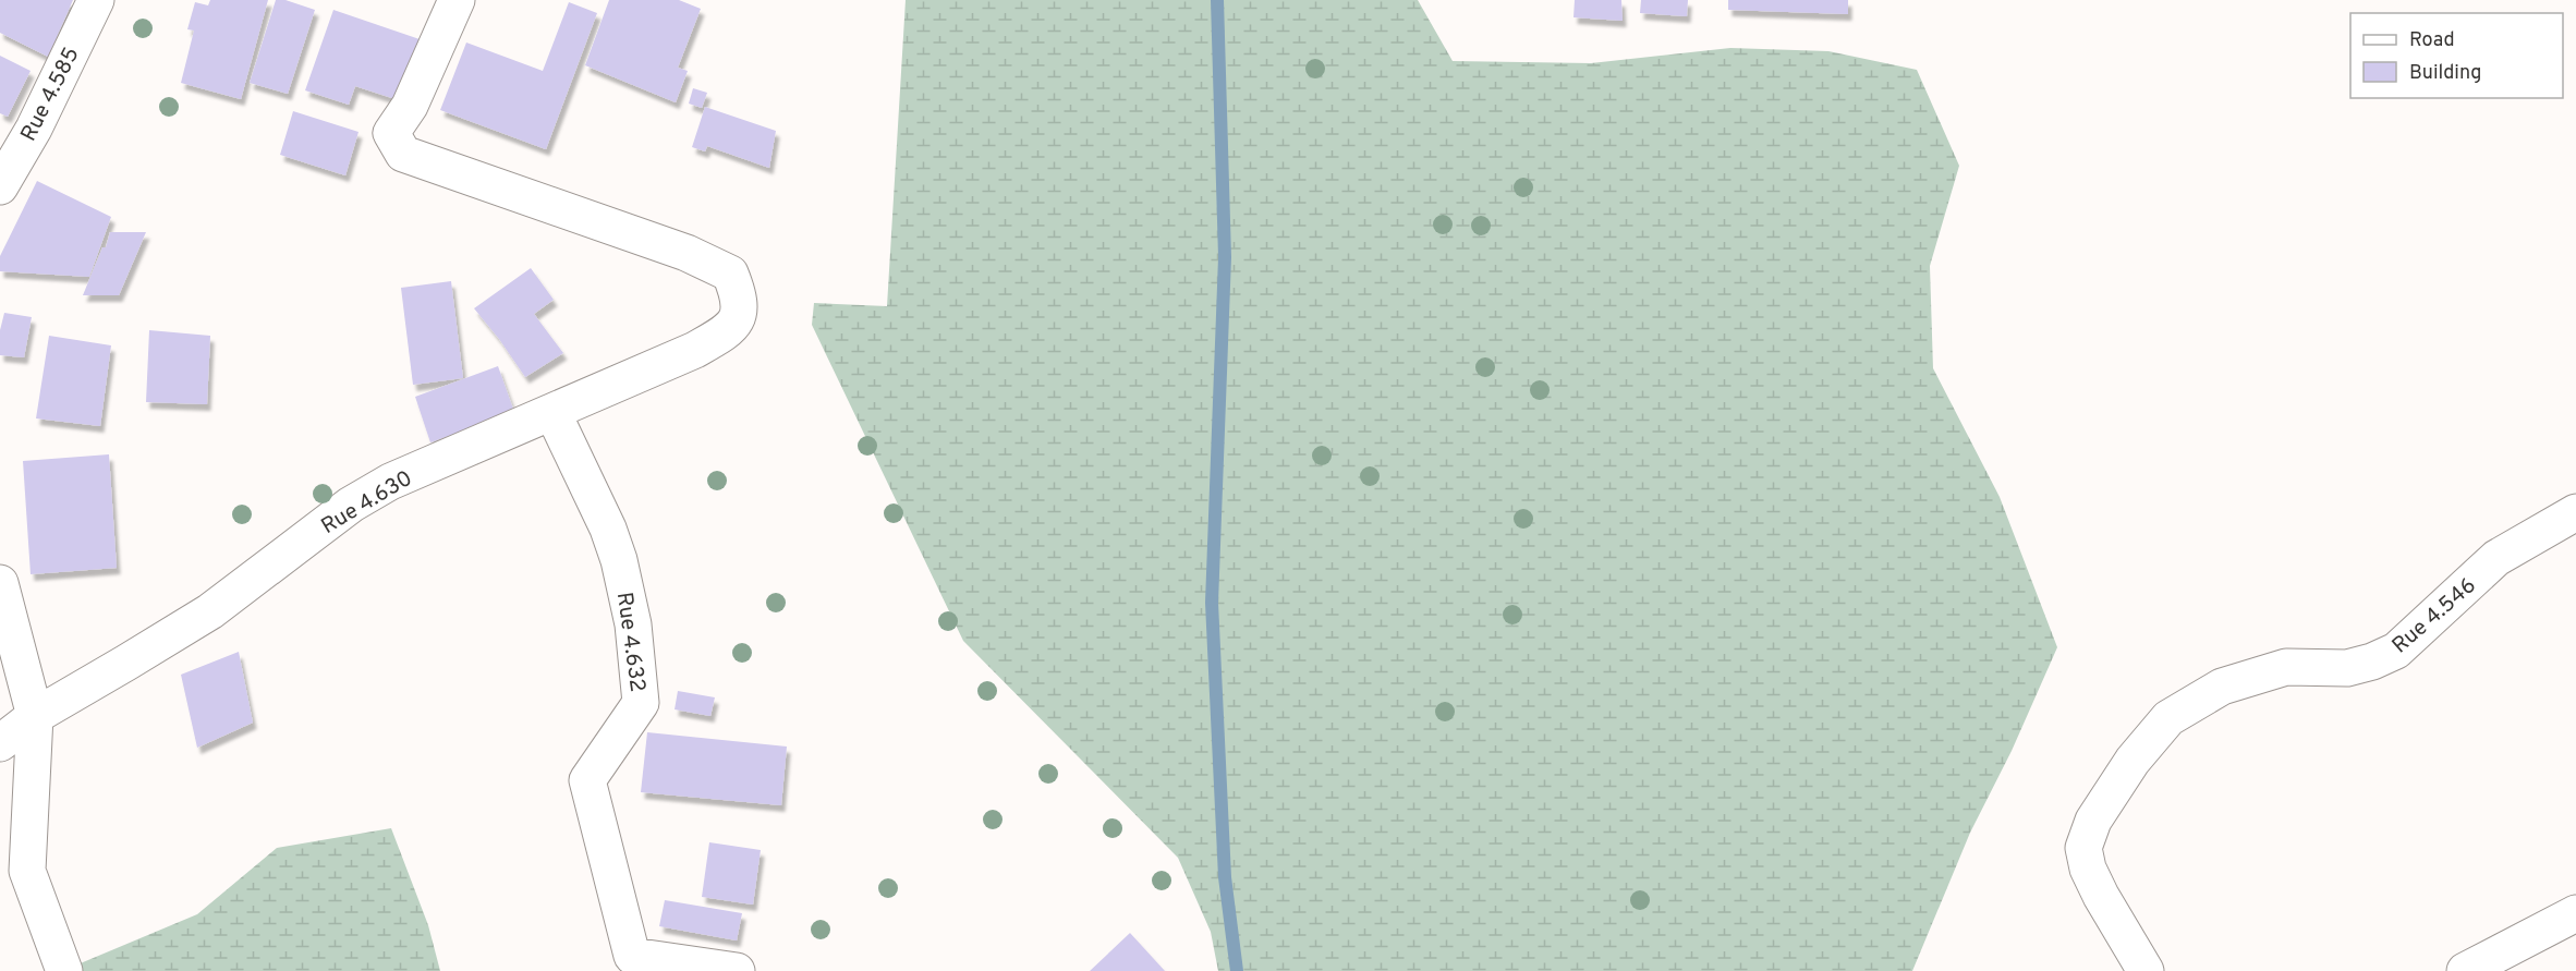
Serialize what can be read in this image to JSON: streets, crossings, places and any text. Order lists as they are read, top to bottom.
{
  "streets": {
    "street": [
      "Rue 4.585",
      "Rue 4.630",
      "Rue 4.546",
      "Rue 4.632"
    ]
  },
  "crossings": [
    ["Rue 4.630", "Rue 4.632"]
  ],
  "legend": ["Road", "Building"]
}
